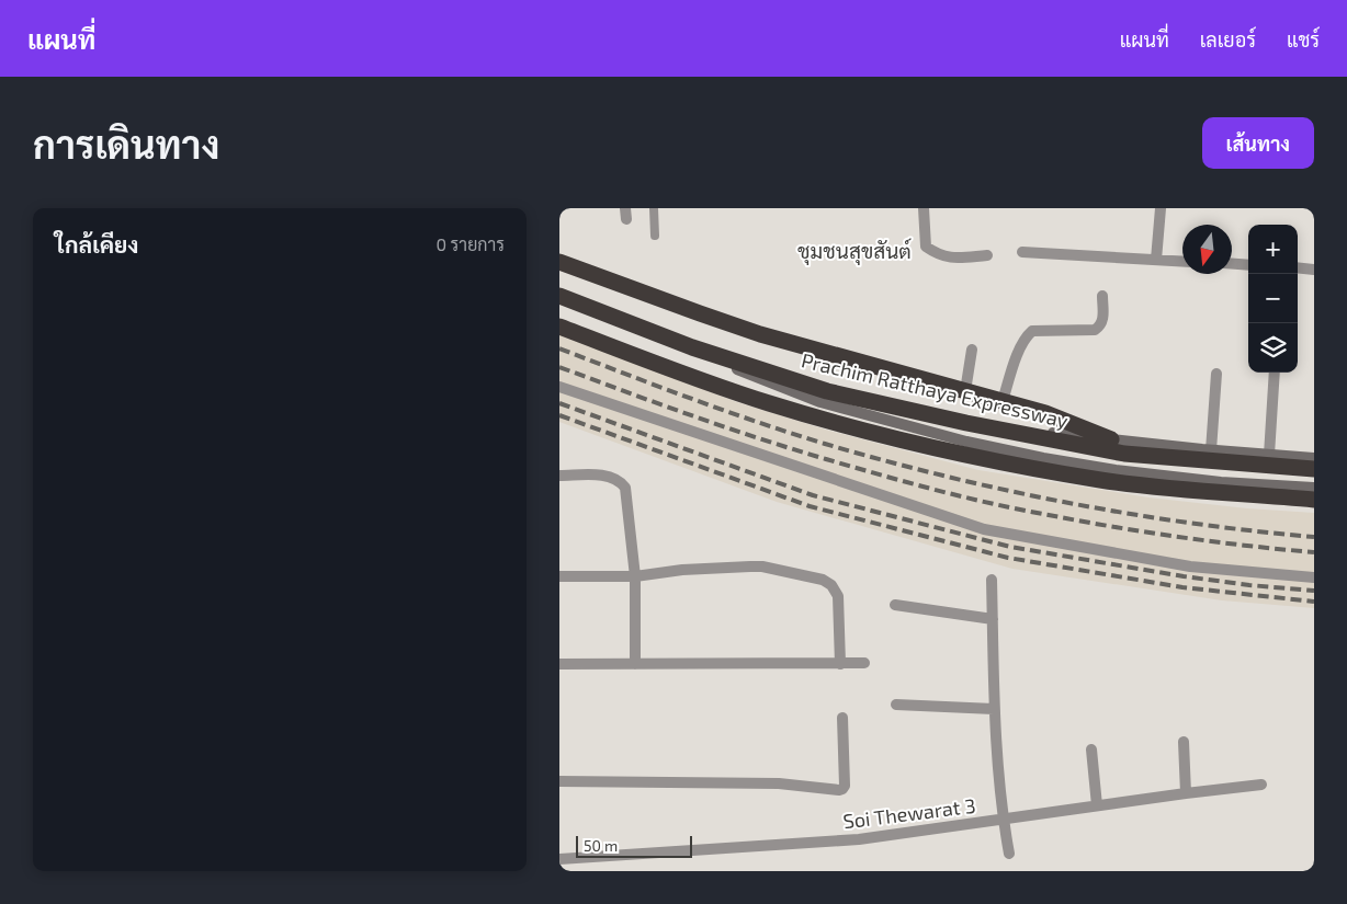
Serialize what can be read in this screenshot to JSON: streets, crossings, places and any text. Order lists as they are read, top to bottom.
{
  "streets": {
    "highway": ["Prachim Ratthaya Expressway"],
    "street": ["Soi Thewarat 3"]
  },
  "districts": ["ชุมชนสุขสันต์"],
  "scale_bar": "50 m",
  "north": "bottom",
  "page": {
    "header": "แผนที่",
    "nav": ["แผนที่", "เลเยอร์", "แชร์"],
    "buttons": "เส้นทาง",
    "title": "การเดินทาง",
    "heading": ["ใกล้เคียง", "0 รายการ"],
    "map_buttons": ["+", "−"],
    "scale": "50 m"
  }
}
